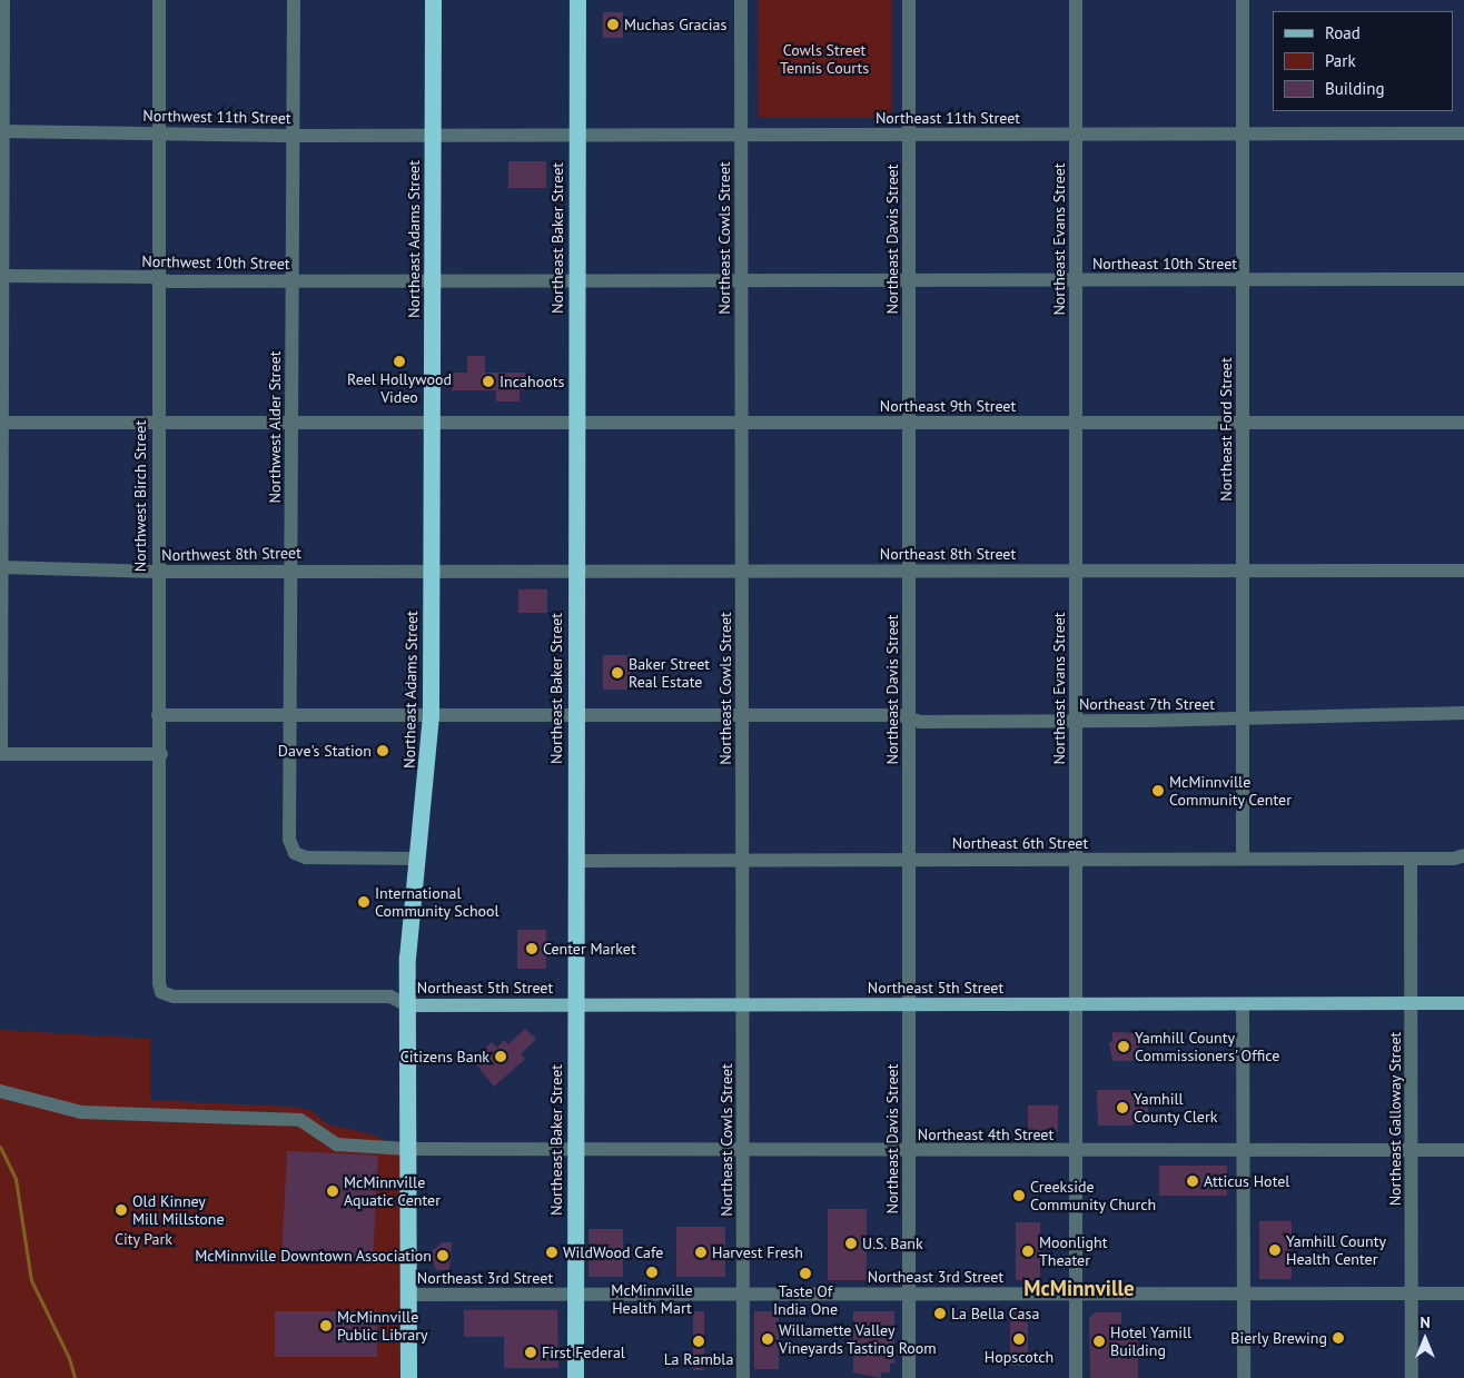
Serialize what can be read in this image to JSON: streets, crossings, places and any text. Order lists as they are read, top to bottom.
{
  "streets": {
    "highway": ["Northeast Baker Street", "Northeast Adams Street"],
    "main road": ["Northeast 5th Street"],
    "street": [
      "Northwest 11th Street",
      "Northeast 11th Street",
      "Northeast Cowls Street",
      "Northeast Davis Street",
      "Northeast Evans Street",
      "Northwest 10th Street",
      "Northeast 10th Street",
      "Northeast 9th Street",
      "Northwest Alder Street",
      "Northeast Ford Street",
      "Northwest Birch Street",
      "Northwest 8th Street",
      "Northeast 8th Street",
      "Northeast 7th Street",
      "Northeast 6th Street",
      "Northeast Galloway Street",
      "Northeast 4th Street",
      "Northeast 3rd Street"
    ]
  },
  "crossings": [
    ["Northwest 11th Street", "Northeast 11th Street"],
    ["Northwest 11th Street", "Northeast Adams Street"],
    ["Northwest 11th Street", "Northwest Alder Street"],
    ["Northwest 11th Street", "Northwest Birch Street"],
    ["Northeast 11th Street", "Northeast Baker Street"],
    ["Northeast 11th Street", "Northeast Cowls Street"],
    ["Northeast 11th Street", "Northeast Adams Street"],
    ["Northeast 11th Street", "Northeast Davis Street"],
    ["Northeast 11th Street", "Northeast Evans Street"],
    ["Northeast 11th Street", "Northeast Ford Street"],
    ["Northeast Baker Street", "Northeast 10th Street"],
    ["Northeast Baker Street", "Northeast 9th Street"],
    ["Northeast Baker Street", "Northeast 8th Street"],
    ["Northeast Baker Street", "Northeast 7th Street"],
    ["Northeast Baker Street", "Northeast 6th Street"],
    ["Northeast Baker Street", "Northeast 5th Street"],
    ["Northeast Baker Street", "Northeast 4th Street"],
    ["Northeast Baker Street", "Northeast 3rd Street"],
    ["Northeast Cowls Street", "Northeast 10th Street"],
    ["Northeast Cowls Street", "Northeast 9th Street"],
    ["Northeast Cowls Street", "Northeast 8th Street"],
    ["Northeast Cowls Street", "Northeast 7th Street"],
    ["Northeast Cowls Street", "Northeast 6th Street"],
    ["Northeast Cowls Street", "Northeast 5th Street"],
    ["Northeast Cowls Street", "Northeast 4th Street"],
    ["Northeast Cowls Street", "Northeast 3rd Street"],
    ["Northeast Adams Street", "Northwest 10th Street"],
    ["Northeast Adams Street", "Northeast 10th Street"],
    ["Northeast Adams Street", "Northeast 9th Street"],
    ["Northeast Adams Street", "Northwest Alder Street"],
    ["Northeast Adams Street", "Northwest Birch Street"],
    ["Northeast Adams Street", "Northwest 8th Street"],
    ["Northeast Adams Street", "Northeast 8th Street"],
    ["Northeast Adams Street", "Northeast 7th Street"],
    ["Northeast Adams Street", "Northeast 5th Street"],
    ["Northeast Adams Street", "Northeast 4th Street"],
    ["Northeast Adams Street", "Northeast 3rd Street"],
    ["Northeast Davis Street", "Northeast 10th Street"],
    ["Northeast Davis Street", "Northeast 9th Street"],
    ["Northeast Davis Street", "Northeast 8th Street"],
    ["Northeast Davis Street", "Northeast 7th Street"],
    ["Northeast Davis Street", "Northeast 6th Street"],
    ["Northeast Davis Street", "Northeast 5th Street"],
    ["Northeast Davis Street", "Northeast 4th Street"],
    ["Northeast Davis Street", "Northeast 3rd Street"],
    ["Northeast Evans Street", "Northeast 10th Street"],
    ["Northeast Evans Street", "Northeast 9th Street"],
    ["Northeast Evans Street", "Northeast 8th Street"],
    ["Northeast Evans Street", "Northeast 7th Street"],
    ["Northeast Evans Street", "Northeast 6th Street"],
    ["Northeast Evans Street", "Northeast 5th Street"],
    ["Northeast Evans Street", "Northeast 4th Street"],
    ["Northeast Evans Street", "Northeast 3rd Street"],
    ["Northwest 10th Street", "Northeast 10th Street"],
    ["Northwest 10th Street", "Northwest Alder Street"],
    ["Northwest 10th Street", "Northwest Birch Street"],
    ["Northeast 10th Street", "Northeast Ford Street"],
    ["Northeast 9th Street", "Northwest Alder Street"],
    ["Northeast 9th Street", "Northeast Ford Street"],
    ["Northeast 9th Street", "Northwest Birch Street"],
    ["Northwest Alder Street", "Northwest 8th Street"],
    ["Northwest Alder Street", "Northeast 7th Street"],
    ["Northeast Ford Street", "Northeast 8th Street"],
    ["Northeast Ford Street", "Northeast 7th Street"],
    ["Northeast Ford Street", "Northeast 6th Street"],
    ["Northwest Birch Street", "Northwest 8th Street"],
    ["Northwest Birch Street", "Northeast 7th Street"],
    ["Northwest Birch Street", "Northeast 5th Street"],
    ["Northwest 8th Street", "Northeast 8th Street"],
    ["Northeast 6th Street", "Northeast Galloway Street"],
    ["Northeast 5th Street", "Northeast Galloway Street"],
    ["Northeast Galloway Street", "Northeast 4th Street"],
    ["Northeast Galloway Street", "Northeast 3rd Street"]
  ],
  "districts": ["McMinnville"],
  "parks": ["Cowls Street Tennis Courts", "City Park"],
  "places": [
    "Muchas Gracias",
    "Reel Hollywood Video",
    "Incahoots",
    "Baker Street Real Estate",
    "Dave's Station",
    "McMinnville Community Center",
    "International Community School",
    "Center Market",
    "Yamhill County Commissioners' Office",
    "Citizens Bank",
    "Yamhill County Clerk",
    "Atticus Hotel",
    "McMinnville Aquatic Center",
    "Creekside Community Church",
    "Old Kinney Mill Millstone",
    "U.S. Bank",
    "Yamhill County Health Center",
    "Moonlight Theater",
    "WildWood Cafe",
    "Harvest Fresh",
    "McMinnville Downtown Association",
    "McMinnville Health Mart",
    "Taste Of India One",
    "La Bella Casa",
    "McMinnville Public Library",
    "Bierly Brewing",
    "Willamette Valley Vineyards Tasting Room",
    "Hopscotch",
    "La Rambla",
    "Hotel Yamill Building",
    "First Federal"
  ],
  "legend": ["Road", "Park", "Building"],
  "north": "top"
}
